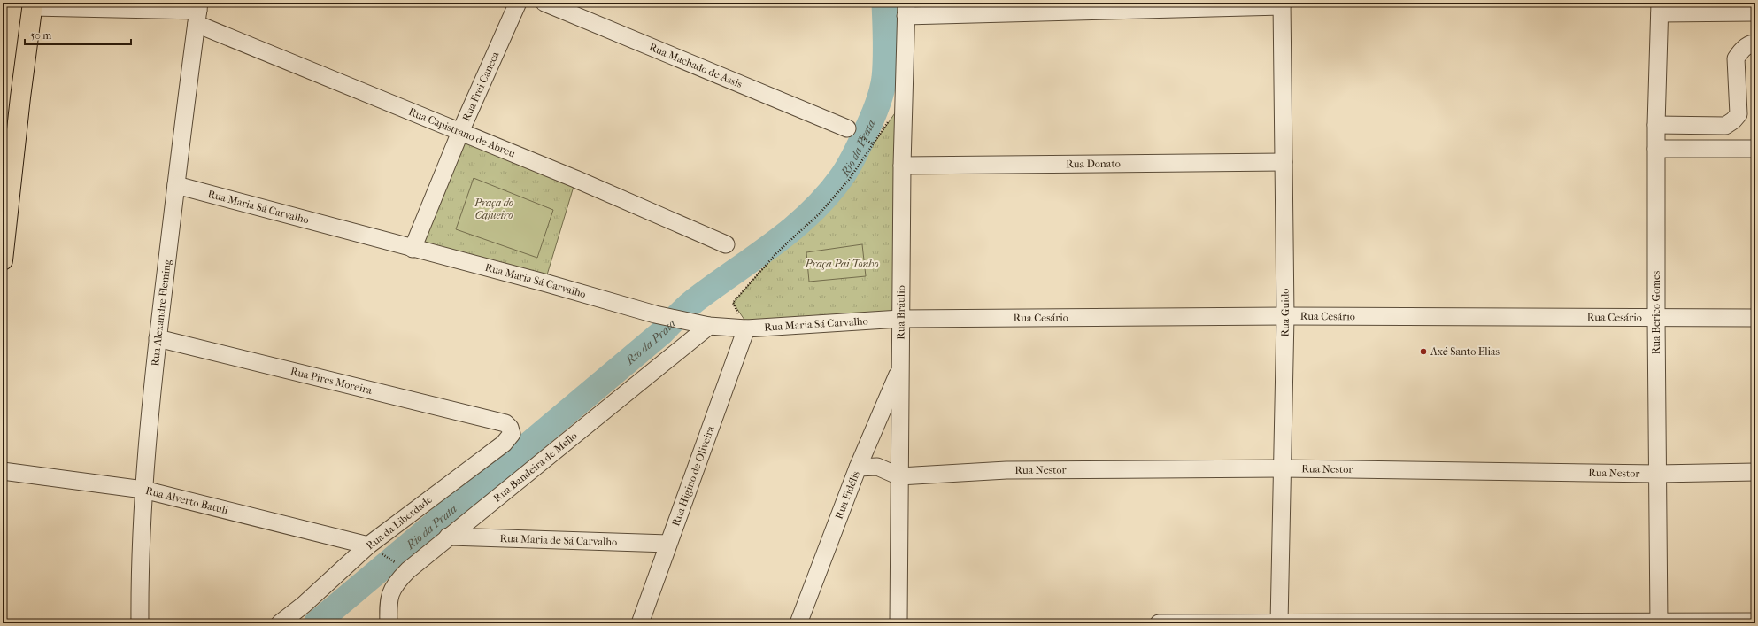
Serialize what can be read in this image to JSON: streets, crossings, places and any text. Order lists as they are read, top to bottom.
{
  "streets": {
    "street": [
      "Rua Machado de Assis",
      "Rua Frei Caneca",
      "Rua Capistrano de Abreu",
      "Rua Donato",
      "Rua Maria Sá Carvalho",
      "Rua Alexandre Fleming",
      "Rua Bráulio",
      "Rua Berico Gomes",
      "Rua Guido",
      "Rua Cesário",
      "Rua Pires Moreira",
      "Rua Bandeira de Mello",
      "Rua Nestor",
      "Rua Higino de Oliveira",
      "Rua Fidélis",
      "Rua Alverto Batuli",
      "Rua da Liberdade",
      "Rua Maria de Sá Carvalho"
    ]
  },
  "crossings": [
    ["Rua Frei Caneca", "Rua Capistrano de Abreu"],
    ["Rua Frei Caneca", "Rua Maria Sá Carvalho"],
    ["Rua Capistrano de Abreu", "Rua Alexandre Fleming"],
    ["Rua Donato", "Rua Bráulio"],
    ["Rua Donato", "Rua Guido"],
    ["Rua Maria Sá Carvalho", "Rua Alexandre Fleming"],
    ["Rua Maria Sá Carvalho", "Rua Bráulio"],
    ["Rua Maria Sá Carvalho", "Rua Cesário"],
    ["Rua Maria Sá Carvalho", "Rua Bandeira de Mello"],
    ["Rua Maria Sá Carvalho", "Rua Higino de Oliveira"],
    ["Rua Alexandre Fleming", "Rua Pires Moreira"],
    ["Rua Alexandre Fleming", "Rua Alverto Batuli"],
    ["Rua Bráulio", "Rua Cesário"],
    ["Rua Bráulio", "Rua Nestor"],
    ["Rua Bráulio", "Rua Fidélis"],
    ["Rua Berico Gomes", "Rua Cesário"],
    ["Rua Berico Gomes", "Rua Nestor"],
    ["Rua Guido", "Rua Cesário"],
    ["Rua Guido", "Rua Nestor"],
    ["Rua Pires Moreira", "Rua da Liberdade"],
    ["Rua Bandeira de Mello", "Rua Maria de Sá Carvalho"],
    ["Rua Higino de Oliveira", "Rua Maria de Sá Carvalho"],
    ["Rua Alverto Batuli", "Rua da Liberdade"]
  ],
  "water": ["Rio da Prata"],
  "parks": ["Praça do Cajueiro", "Praça Pai Tonho"],
  "places": ["Axé Santo Elias"],
  "scale_bar": "50 m"
}
